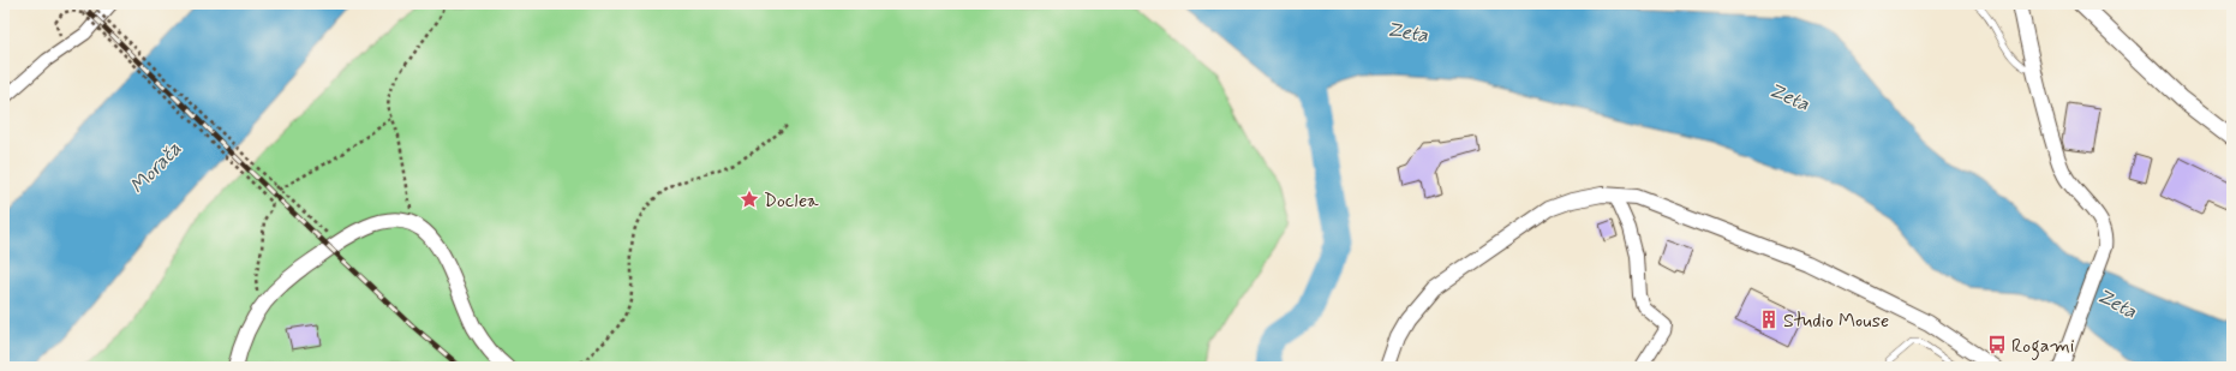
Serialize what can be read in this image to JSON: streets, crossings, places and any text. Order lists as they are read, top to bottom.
{
  "water": ["Zeta", "Morača"],
  "places": {
    "place": ["Doclea"],
    "building": ["Studio Mouse"],
    "bus stop": ["Rogami"]
  }
}
